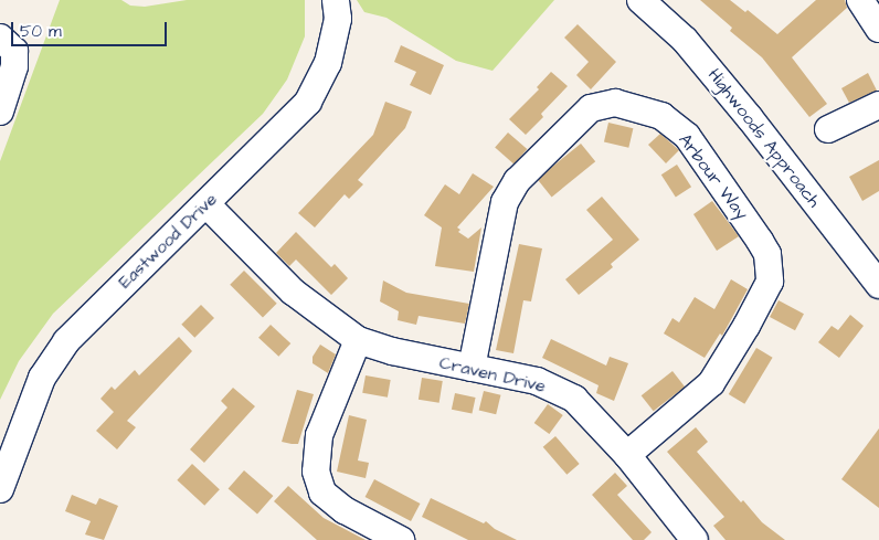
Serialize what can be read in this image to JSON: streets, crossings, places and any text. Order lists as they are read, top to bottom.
{
  "streets": {
    "street": [
      "Highwoods Approach",
      "Arbour Way",
      "Eastwood Drive",
      "Craven Drive"
    ]
  },
  "crossings": [
    ["Arbour Way", "Craven Drive"],
    ["Eastwood Drive", "Craven Drive"]
  ],
  "scale_bar": "50 m"
}
